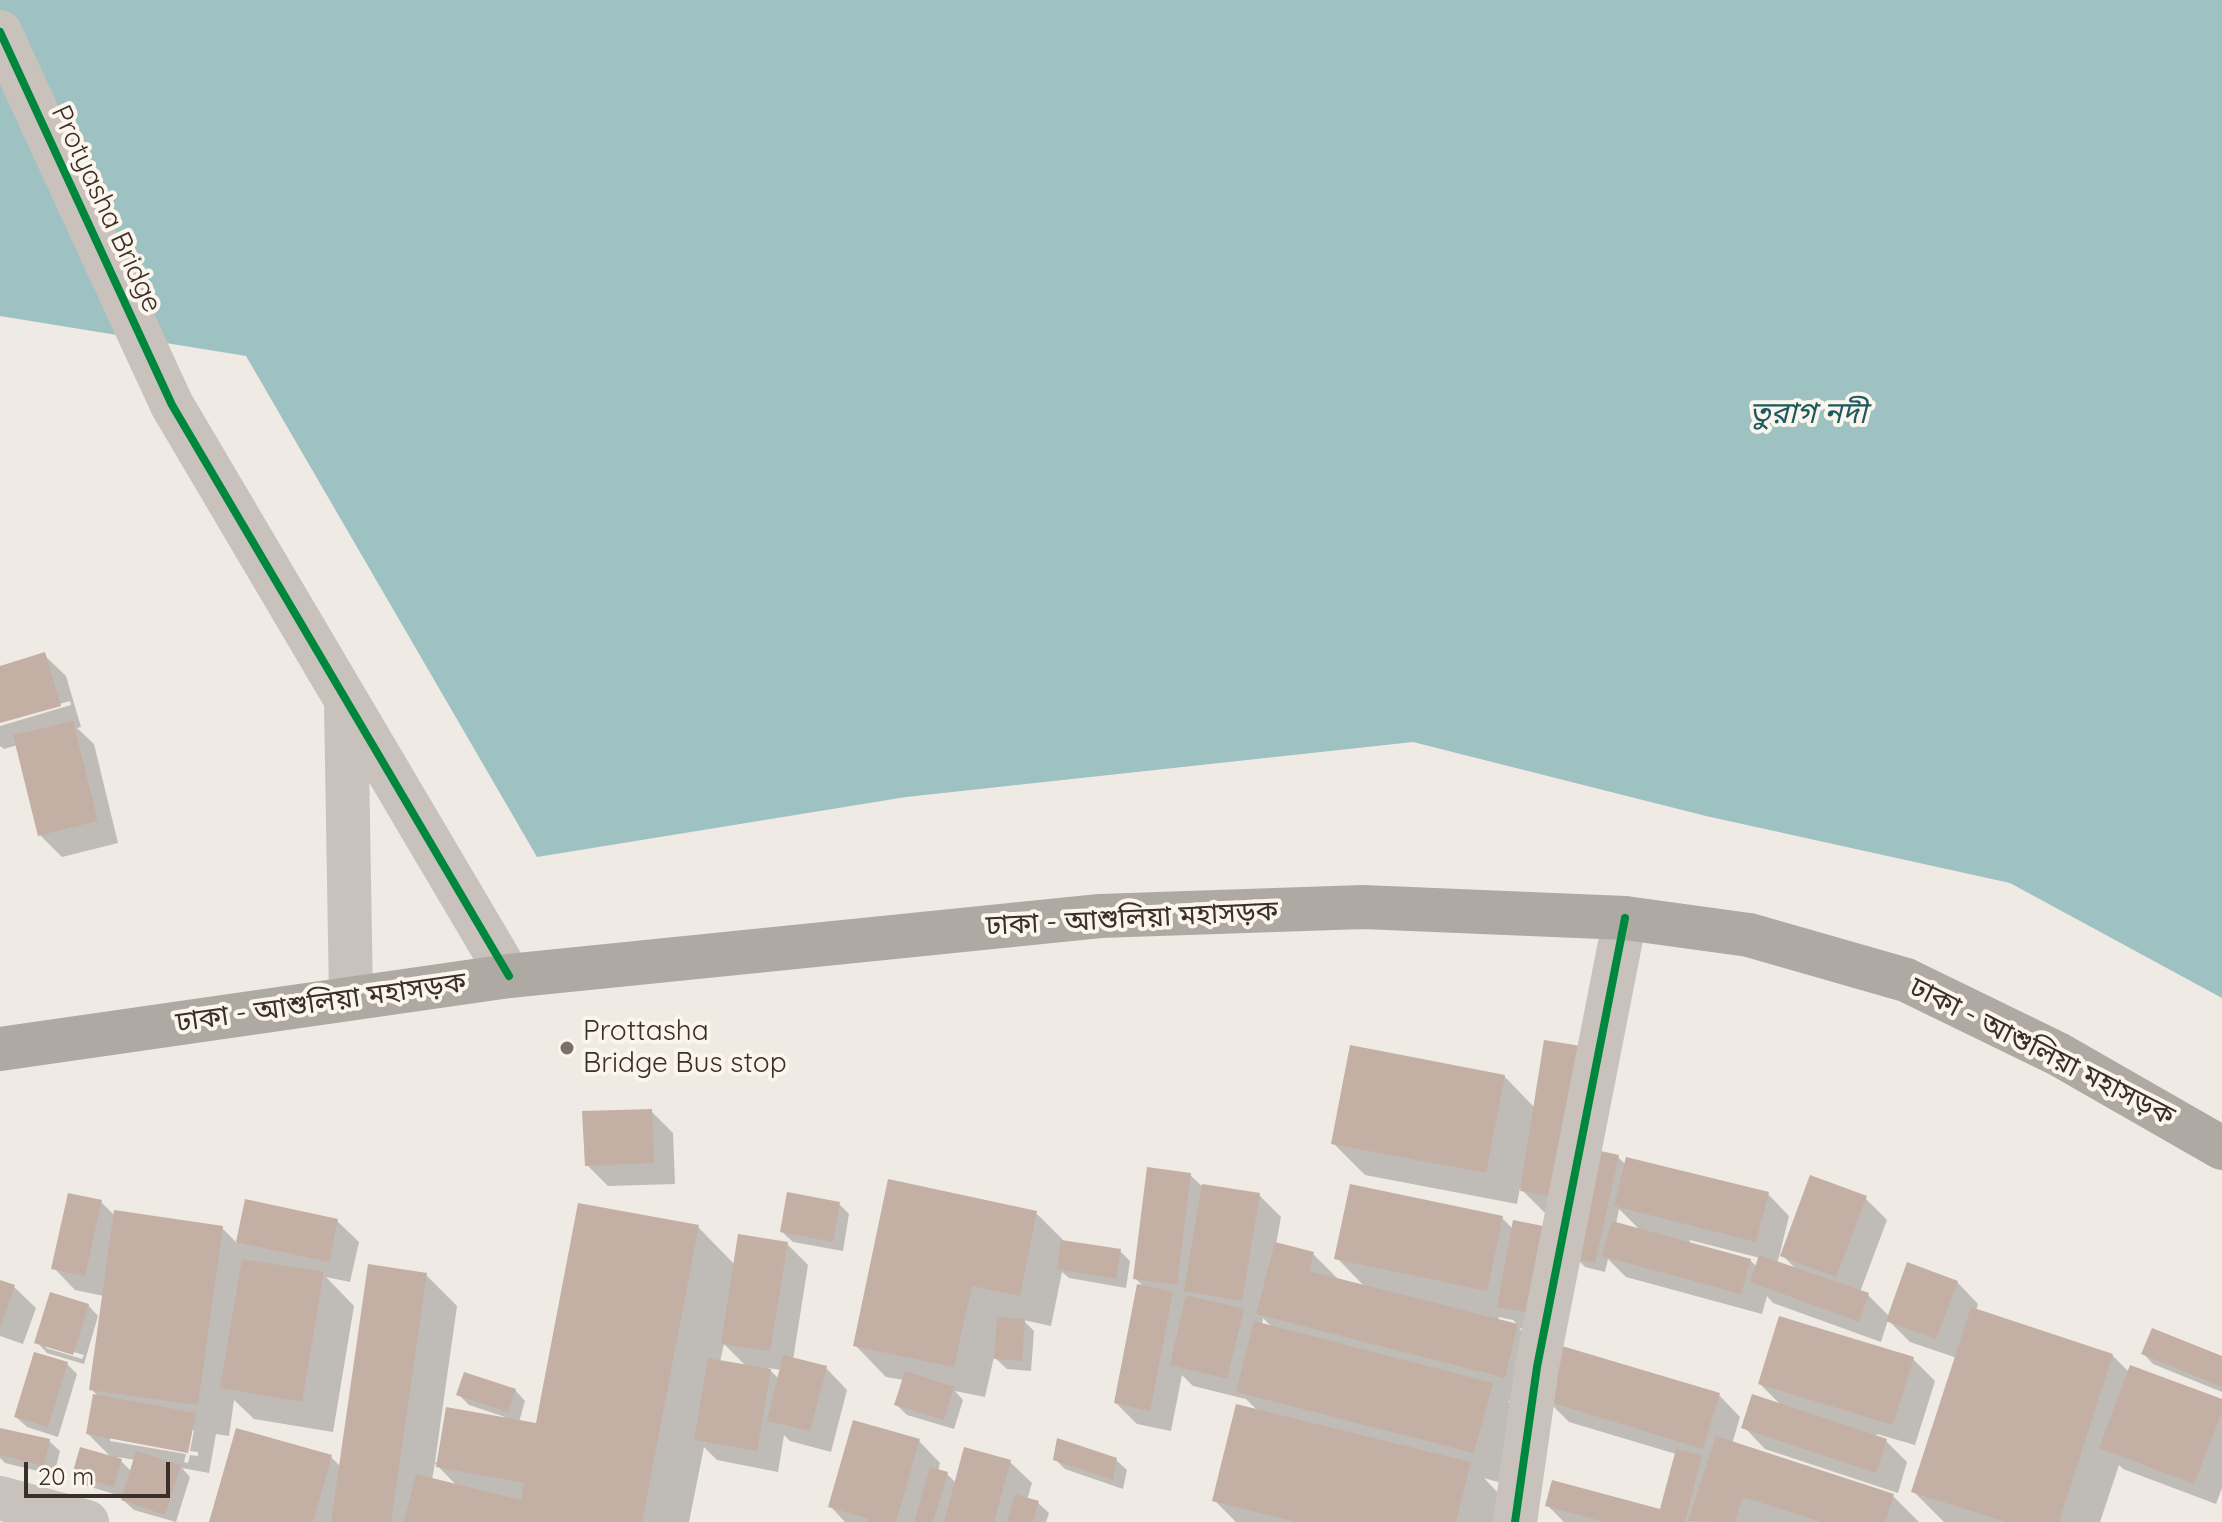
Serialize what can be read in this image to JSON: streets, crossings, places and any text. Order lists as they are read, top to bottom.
{
  "streets": {
    "highway": ["ঢাকা - আশুলিয়া মহাসড়ক"],
    "street": ["Protyasha Bridge"]
  },
  "crossings": [
    ["Protyasha Bridge", "ঢাকা - আশুলিয়া মহাসড়ক"]
  ],
  "water": ["তুরাগ নদী"],
  "places": ["Prottasha Bridge Bus stop"],
  "scale_bar": "20 m"
}
